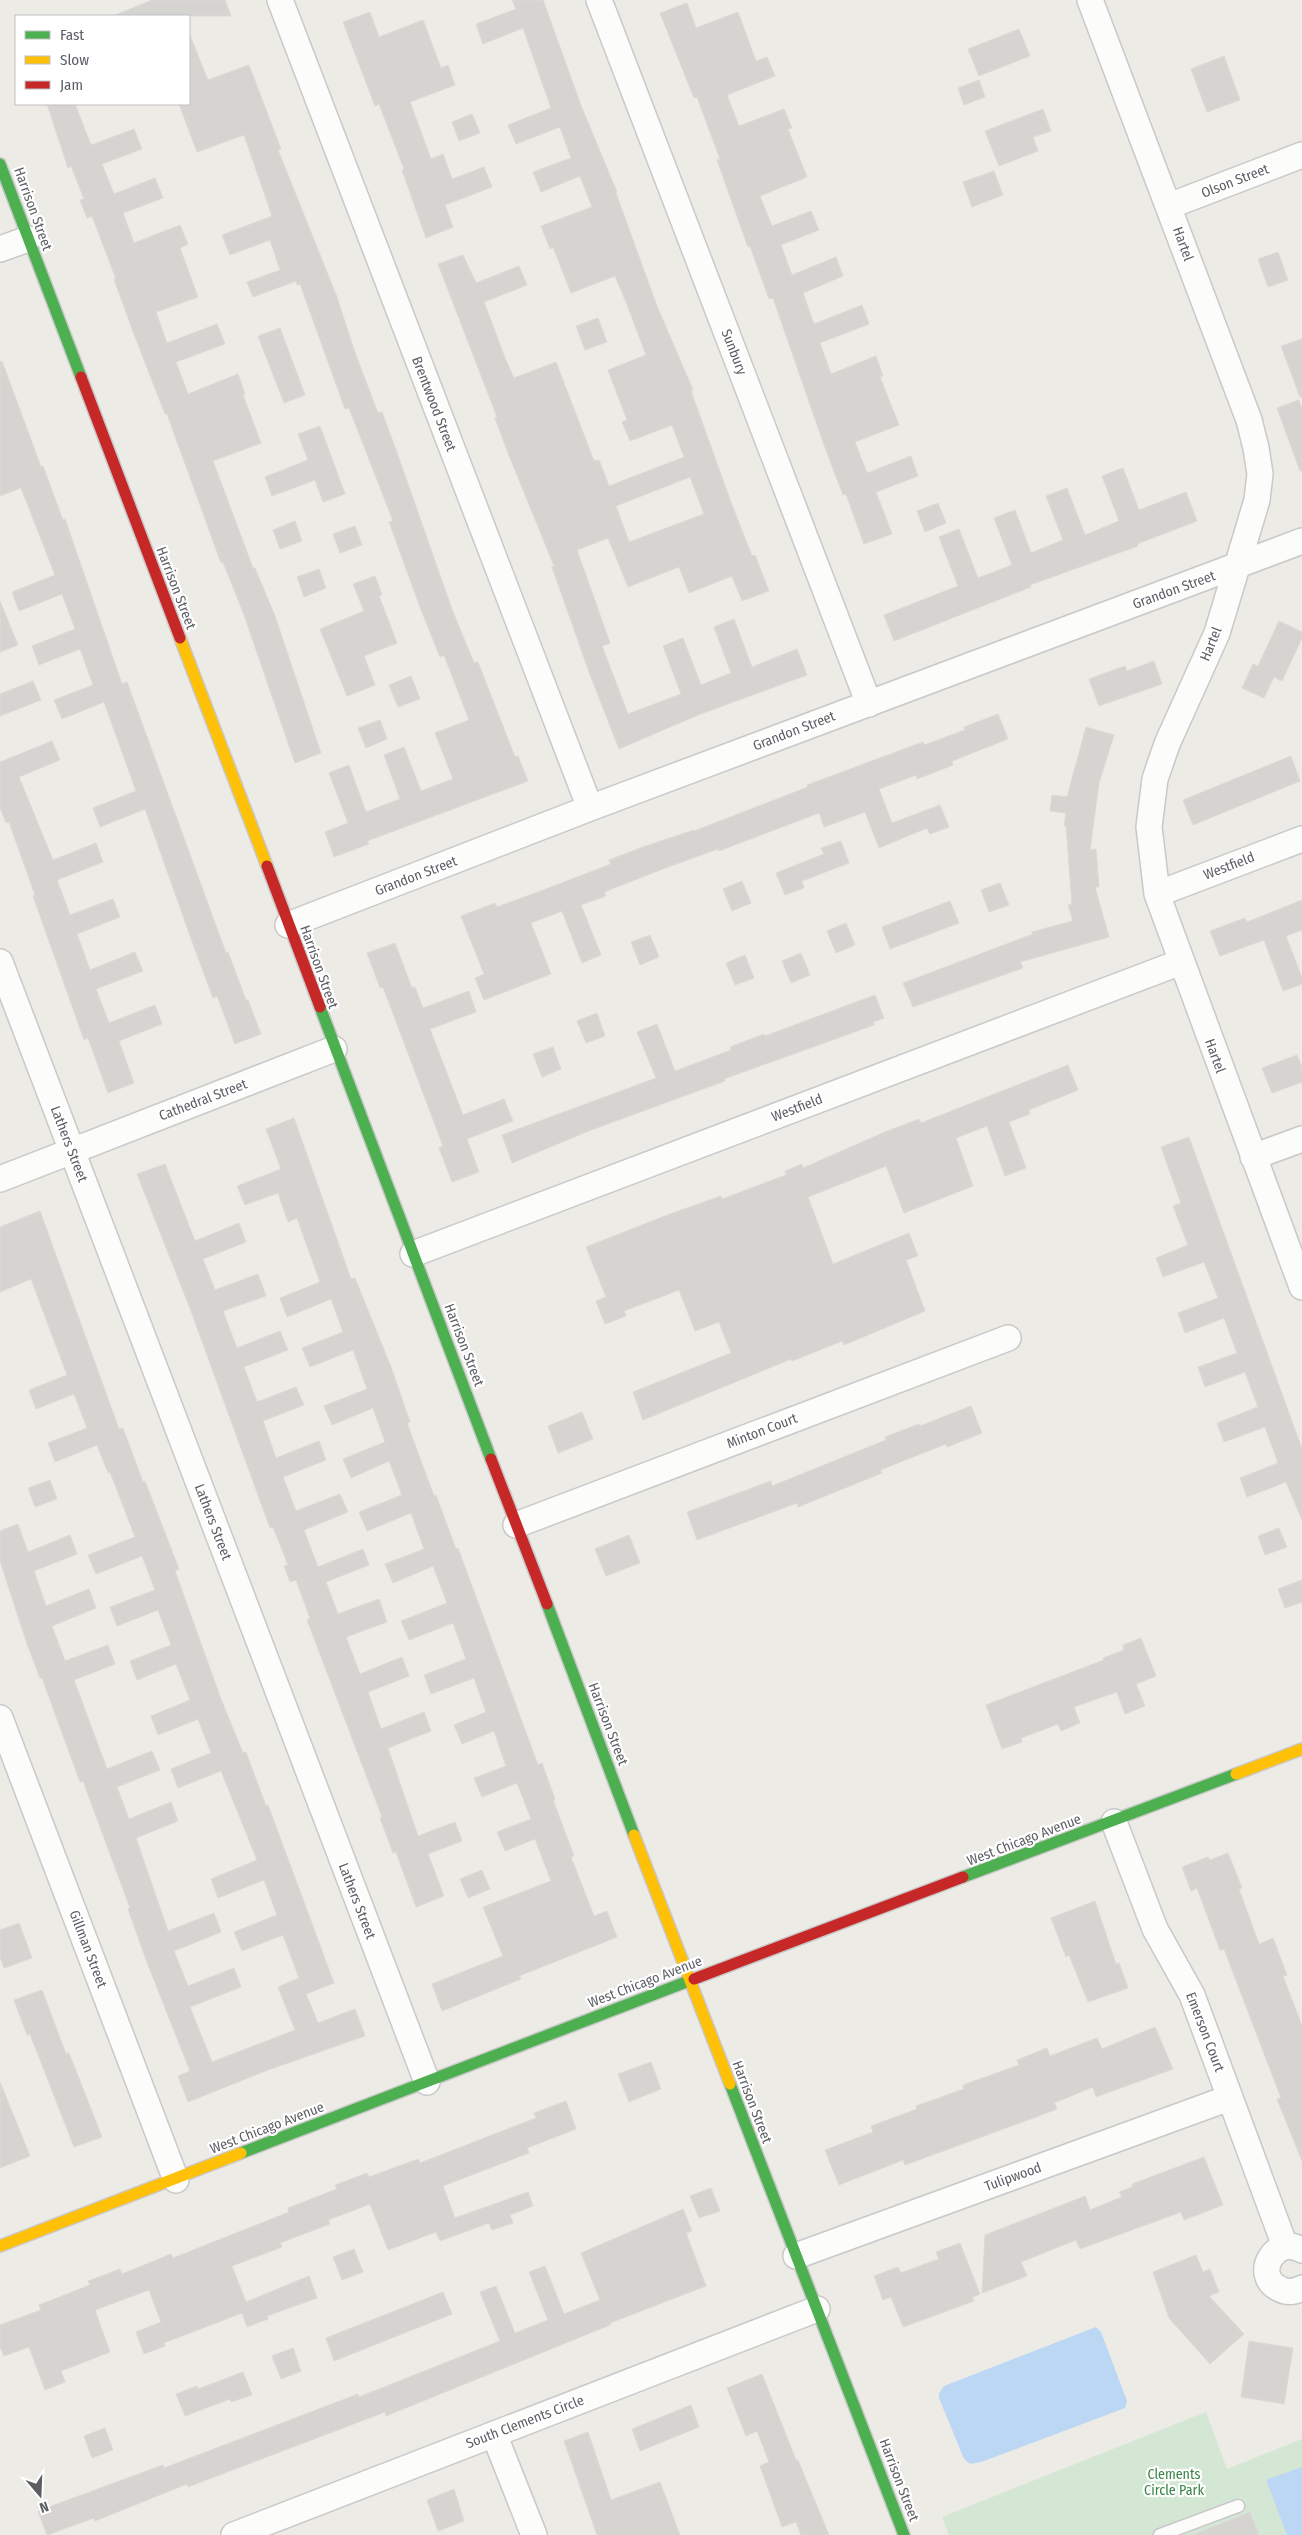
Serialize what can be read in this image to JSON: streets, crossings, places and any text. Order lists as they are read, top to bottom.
{
  "streets": {
    "street": [
      "Olson Street",
      "Harrison Street",
      "Hartel",
      "Sunbury",
      "Brentwood Street",
      "Grandon Street",
      "Westfield",
      "Cathedral Street",
      "Lathers Street",
      "Minton Court",
      "West Chicago Avenue",
      "Gillman Street",
      "Emerson Court",
      "Tulipwood",
      "South Clements Circle"
    ]
  },
  "crossings": [
    ["Olson Street", "Hartel"],
    ["Harrison Street", "Grandon Street"],
    ["Harrison Street", "Westfield"],
    ["Harrison Street", "Cathedral Street"],
    ["Harrison Street", "Minton Court"],
    ["Harrison Street", "West Chicago Avenue"],
    ["Harrison Street", "Tulipwood"],
    ["Harrison Street", "South Clements Circle"],
    ["Hartel", "Grandon Street"],
    ["Hartel", "Westfield"],
    ["Sunbury", "Grandon Street"],
    ["Brentwood Street", "Grandon Street"],
    ["Cathedral Street", "Lathers Street"],
    ["Lathers Street", "West Chicago Avenue"],
    ["West Chicago Avenue", "Gillman Street"],
    ["West Chicago Avenue", "Emerson Court"],
    ["Emerson Court", "Tulipwood"]
  ],
  "parks": ["Clements Circle Park"],
  "legend": ["Fast", "Slow", "Jam"],
  "north": "bottom"
}
